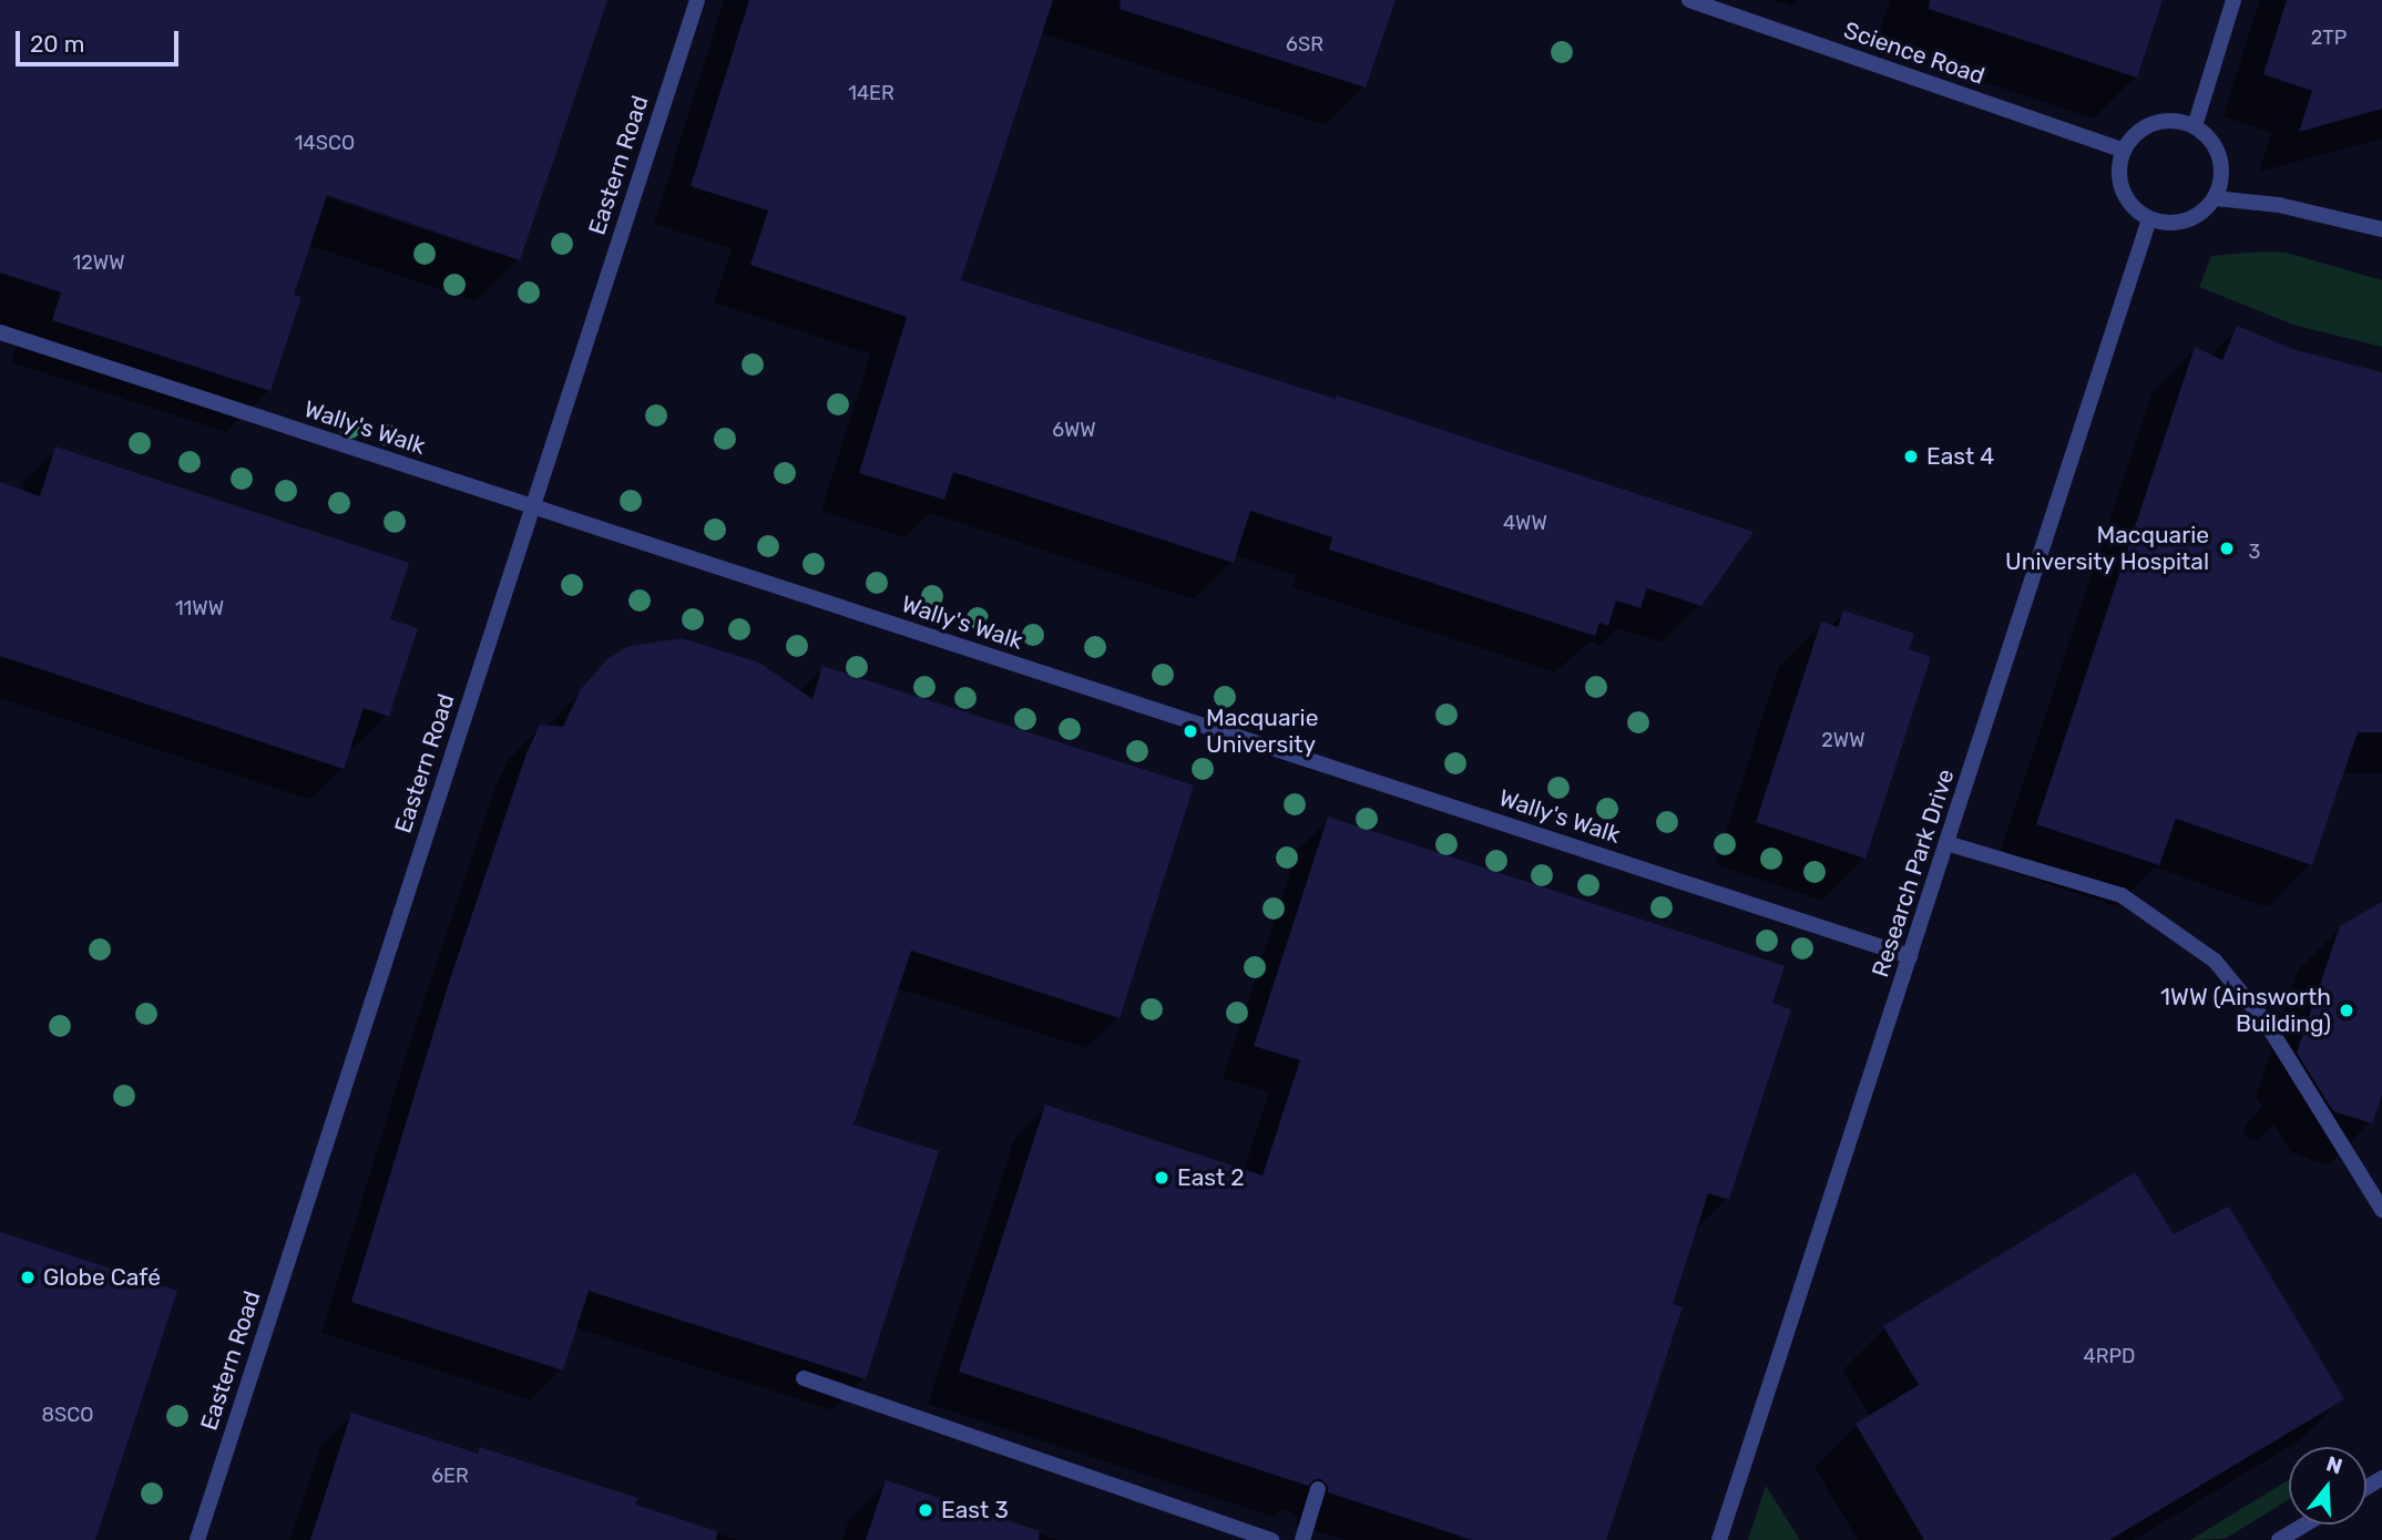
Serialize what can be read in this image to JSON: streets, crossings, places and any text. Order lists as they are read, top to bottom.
{
  "streets": {
    "street": [
      "Science Road",
      "Eastern Road",
      "Wally's Walk",
      "Research Park Drive"
    ]
  },
  "crossings": [
    ["Science Road", "Research Park Drive"],
    ["Eastern Road", "Wally's Walk"],
    ["Wally's Walk", "Research Park Drive"]
  ],
  "places": [
    "East 4",
    "Macquarie University Hospital",
    "Macquarie University",
    "1WW (Ainsworth Building)",
    "East 2",
    "Globe Café",
    "East 3"
  ],
  "house_numbers": [
    "2TP",
    "6SR",
    "14ER",
    "14SCO",
    "12WW",
    "6WW",
    "4WW",
    "3",
    "11WW",
    "2WW",
    "4RPD",
    "8SCO",
    "6ER"
  ],
  "scale_bar": "20 m",
  "north": "top"
}
